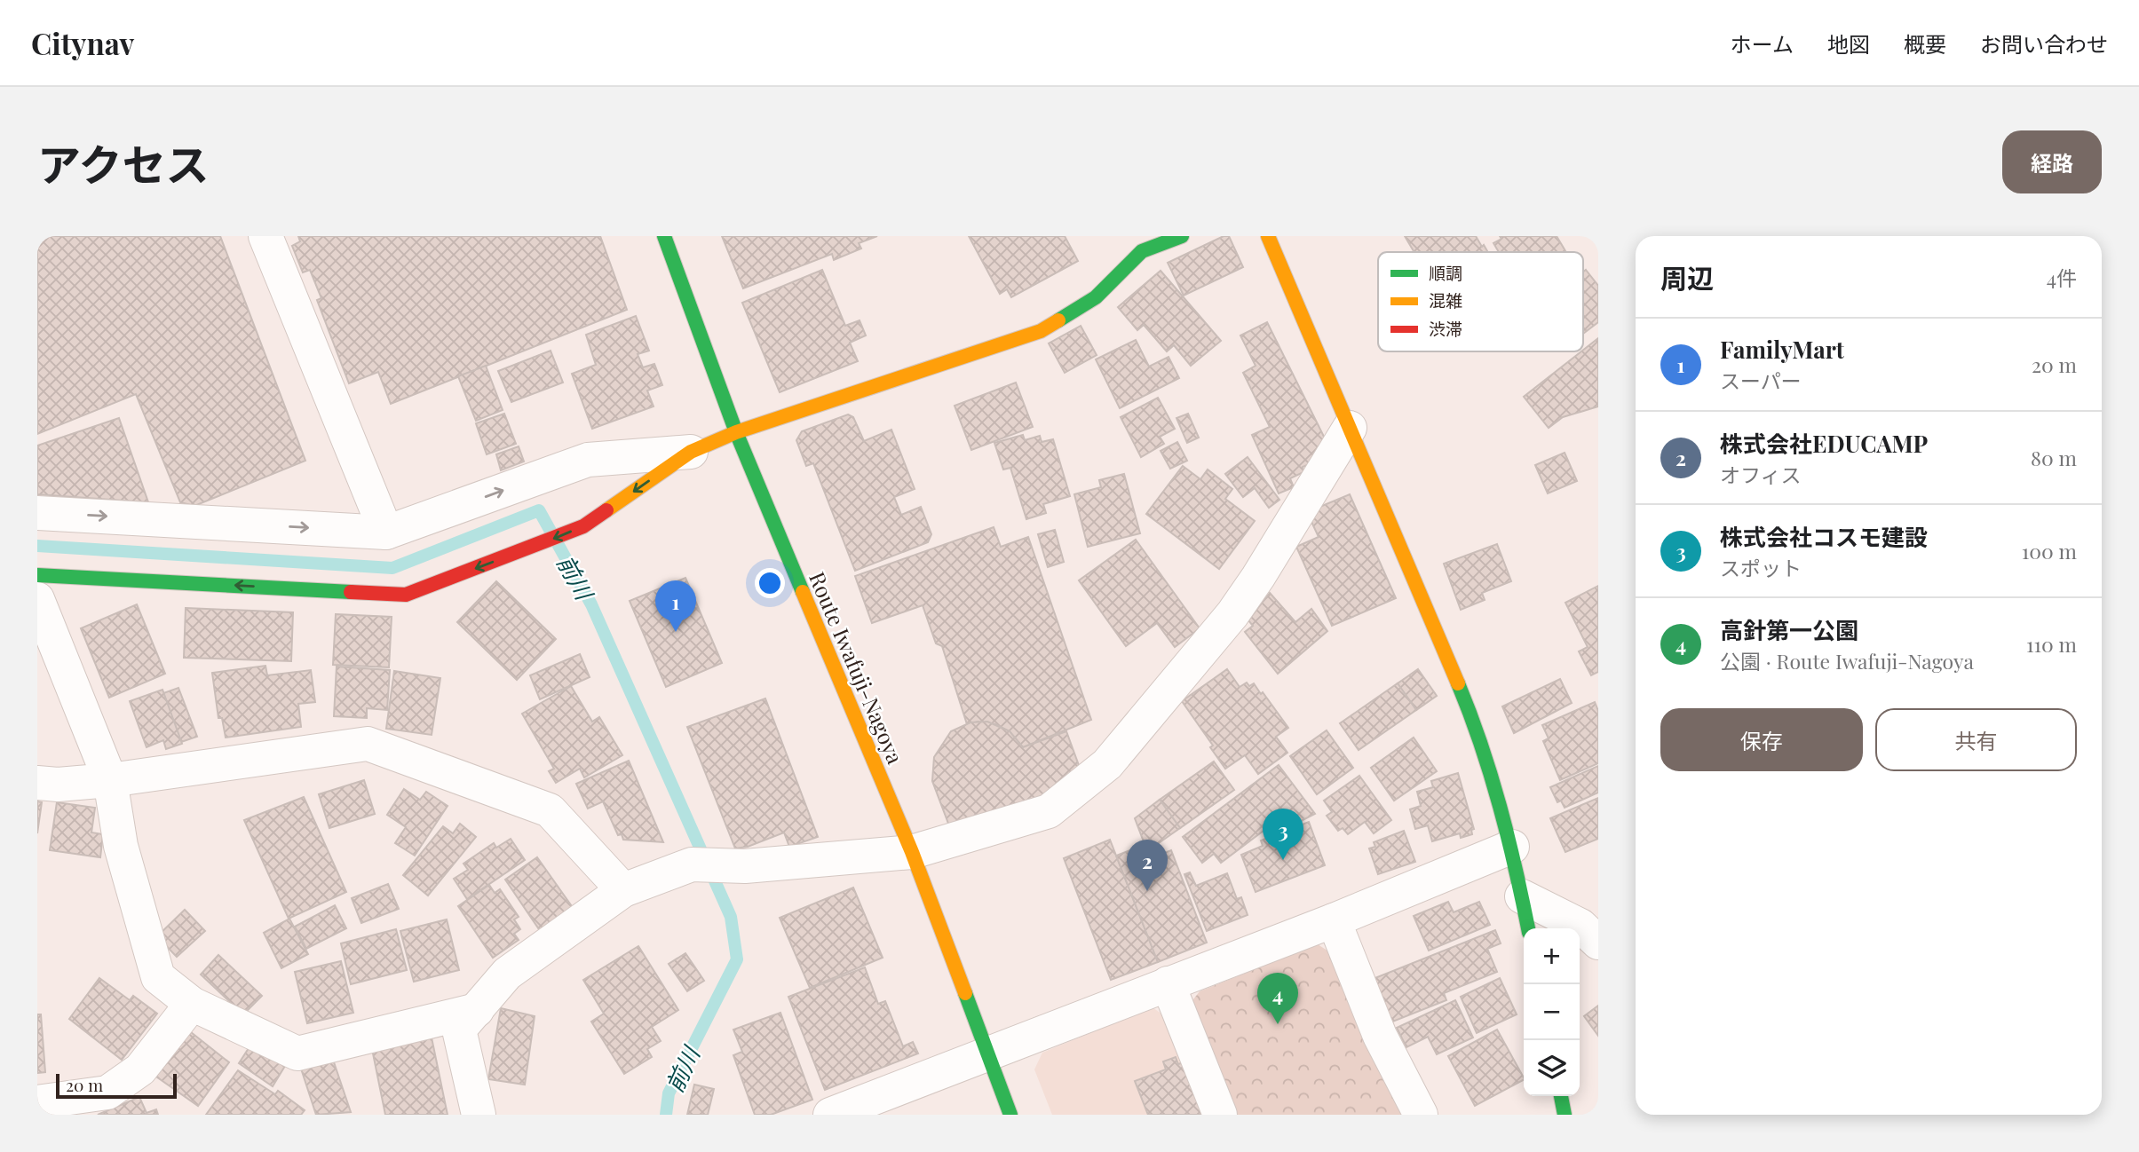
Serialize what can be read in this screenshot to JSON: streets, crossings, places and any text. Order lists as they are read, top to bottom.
{
  "streets": {
    "street": ["Route Iwafuji-Nagoya"]
  },
  "water": ["前川"],
  "legend": ["順調", "混雑", "渋滞"],
  "scale_bar": "20 m",
  "page": {
    "header": "Citynav",
    "nav": [
      "ホーム",
      "地図",
      "概要",
      "お問い合わせ"
    ],
    "title": "アクセス",
    "buttons": [
      "経路",
      ["保存", "共有"]
    ],
    "heading": ["周辺", "4件"],
    "list": [
      {
        "mark": "1",
        "name": "FamilyMart",
        "note": "スーパー",
        "value": "20 m"
      },
      {
        "mark": "2",
        "name": "株式会社EDUCAMP",
        "note": "オフィス",
        "value": "80 m"
      },
      {
        "mark": "3",
        "name": "株式会社コスモ建設",
        "note": "スポット",
        "value": "100 m"
      },
      {
        "mark": "4",
        "name": "高針第一公園",
        "note": "公園 · Route Iwafuji-Nagoya",
        "value": "110 m"
      }
    ],
    "pins": [
      "1",
      "3",
      "2",
      "4"
    ],
    "map_buttons": ["+", "−"],
    "scale": "20 m"
  }
}
